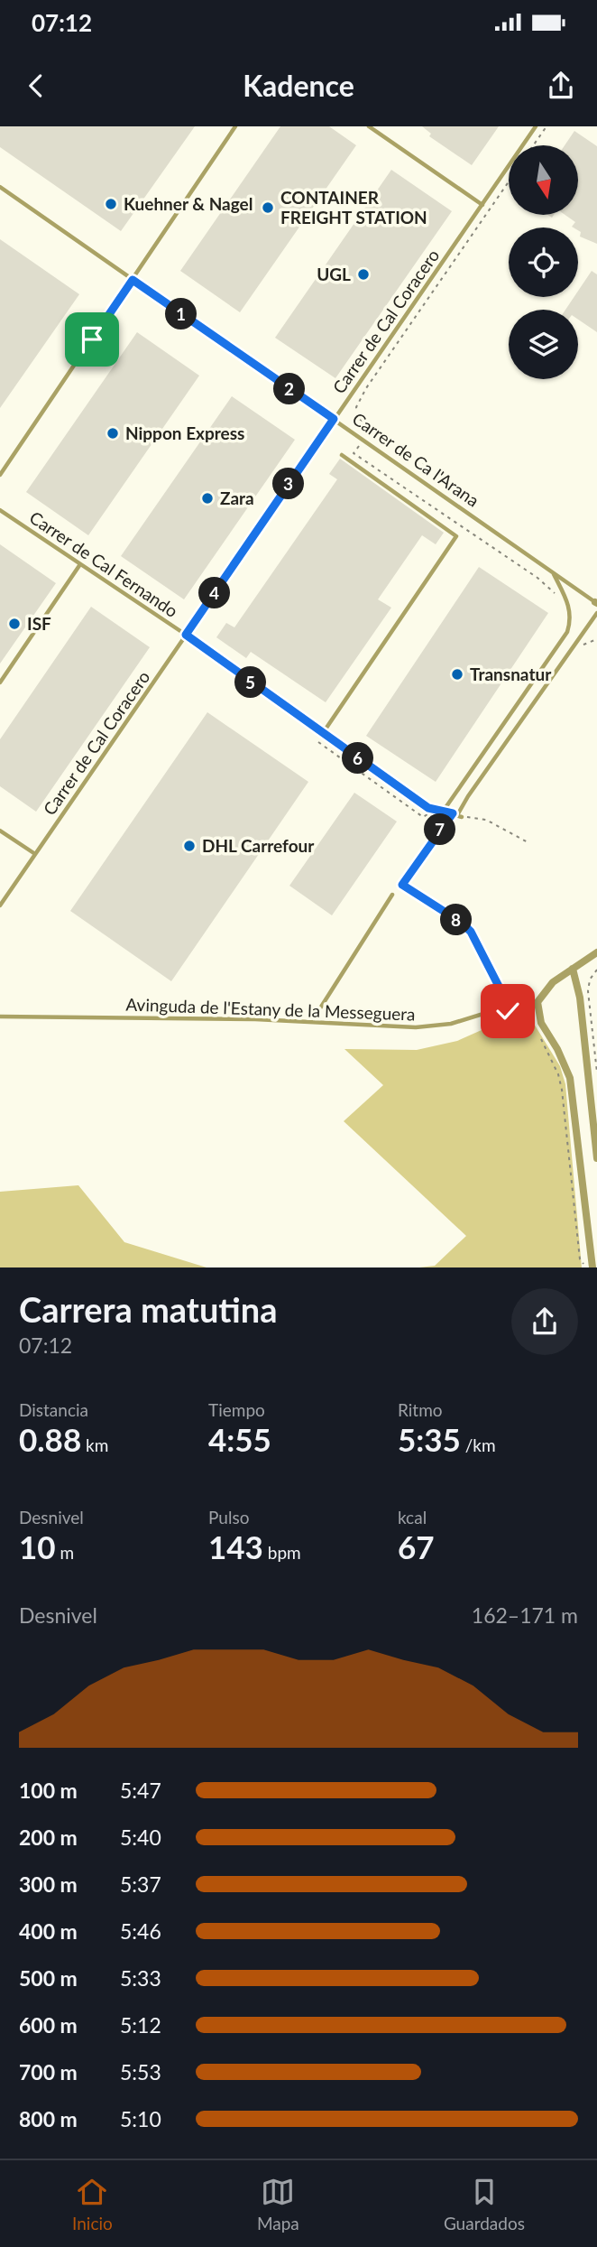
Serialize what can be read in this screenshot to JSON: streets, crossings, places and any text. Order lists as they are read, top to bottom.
{
  "streets": {
    "lane": [
      "Carrer de Cal Coracero",
      "Carrer de Ca l'Arana",
      "Carrer de Cal Fernando",
      "Avinguda de l'Estany de la Messeguera"
    ]
  },
  "crossings": [
    ["Carrer de Cal Coracero", "Carrer de Ca l'Arana"],
    ["Carrer de Cal Coracero", "Carrer de Cal Fernando"]
  ],
  "places": [
    "Kuehner & Nagel",
    "CONTAINER FREIGHT STATION",
    "UGL",
    "Nippon Express",
    "Zara",
    "ISF",
    "Transnatur",
    "DHL Carrefour"
  ],
  "north": "bottom",
  "page": {
    "status": "07:12",
    "header": "Kadence",
    "pins": [
      "1",
      "2",
      "3",
      "4",
      "5",
      "6",
      "7",
      "8"
    ],
    "heading": ["Carrera matutina", "07:12"],
    "stats": [
      ["Distancia", "0.88 km"],
      ["Tiempo", "4:55"],
      ["Ritmo", "5:35 /km"],
      ["Desnivel", "10 m"],
      ["Pulso", "143 bpm"],
      ["kcal", "67"]
    ],
    "chart": ["Desnivel", "162–171 m"],
    "list": [
      {
        "name": "100 m",
        "note": "5:47"
      },
      {
        "name": "200 m",
        "note": "5:40"
      },
      {
        "name": "300 m",
        "note": "5:37"
      },
      {
        "name": "400 m",
        "note": "5:46"
      },
      {
        "name": "500 m",
        "note": "5:33"
      },
      {
        "name": "600 m",
        "note": "5:12"
      },
      {
        "name": "700 m",
        "note": "5:53"
      },
      {
        "name": "800 m",
        "note": "5:10"
      }
    ],
    "tabs": ["Inicio", "Mapa", "Guardados"]
  }
}
